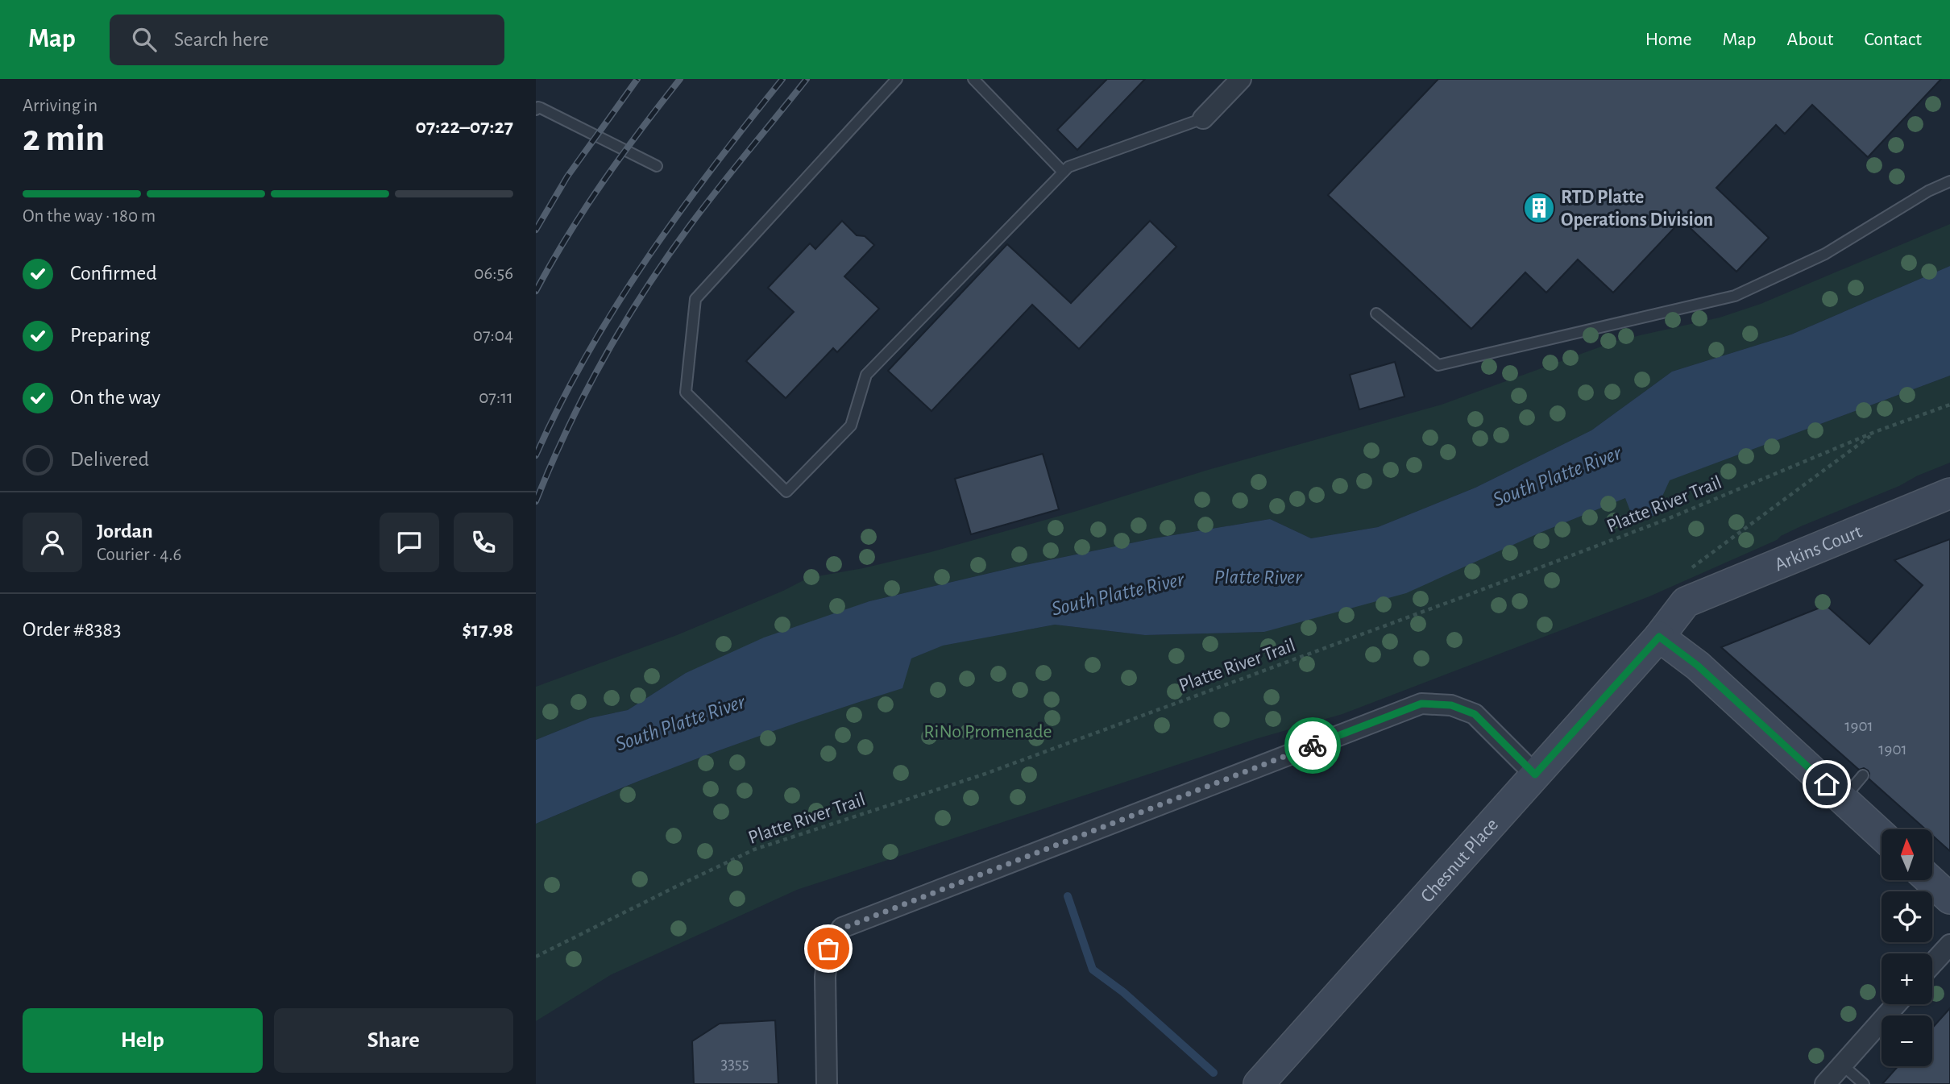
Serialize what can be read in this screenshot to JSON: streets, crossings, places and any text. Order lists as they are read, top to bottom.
{
  "streets": {
    "street": ["Arkins Court", "Chesnut Place"],
    "path": ["Platte River Trail"]
  },
  "crossings": [
    ["Arkins Court", "Chesnut Place"]
  ],
  "water": ["South Platte River", "Platte River"],
  "parks": ["RiNo Promenade"],
  "places": {
    "building": ["RTD Platte Operations Division"]
  },
  "house_numbers": ["1901", "1901", "3355"],
  "north": "top",
  "page": {
    "header": "Map",
    "search": "Search here",
    "nav": [
      "Home",
      "Map",
      "About",
      "Contact"
    ],
    "heading": ["2 min", "Arriving in", "07:22–07:27"],
    "panel": [
      "Jordan",
      "Courier · 4.6",
      "Order #8383",
      "$17.98"
    ],
    "bar": "On the way · 180 m",
    "list": [
      ["Confirmed", "06:56"],
      ["Preparing", "07:04"],
      ["On the way", "07:11"],
      "Delivered"
    ],
    "map_buttons": ["+", "−"],
    "buttons": ["Help", "Share"]
  }
}
